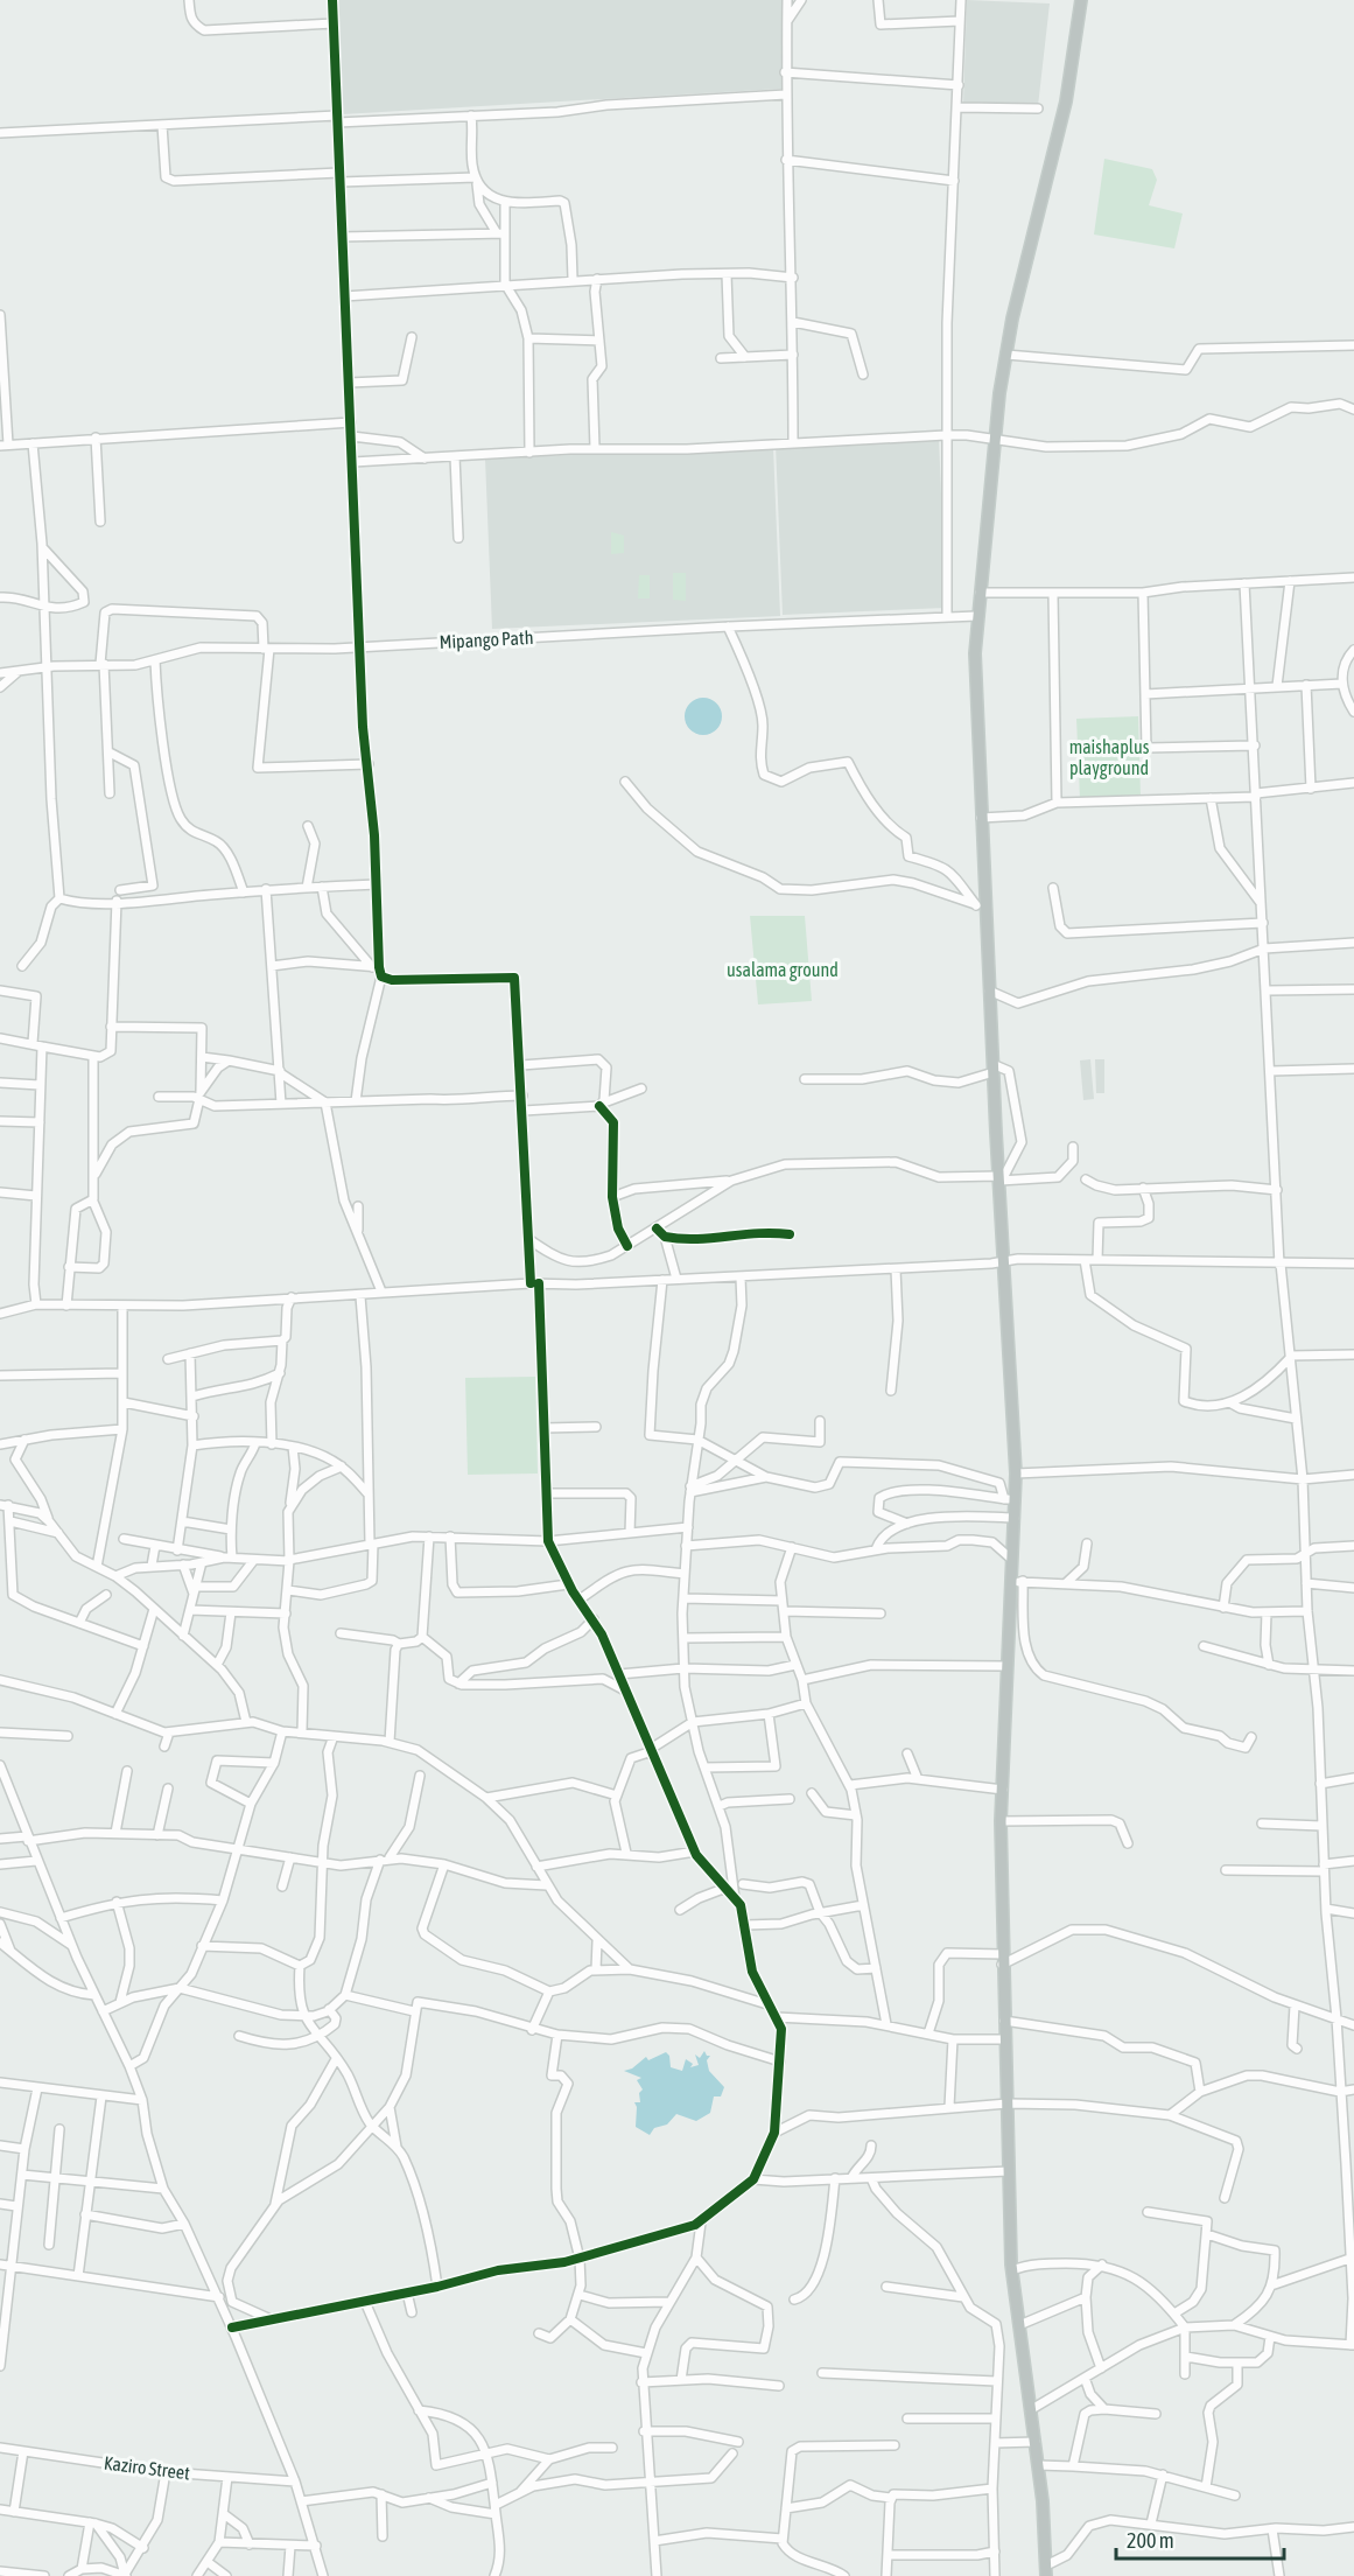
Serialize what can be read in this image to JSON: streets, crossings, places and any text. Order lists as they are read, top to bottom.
{
  "streets": {
    "street": ["Mipango Path", "Kaziro Street"]
  },
  "parks": ["maishaplus playground", "usalama ground"],
  "scale_bar": "200 m"
}
